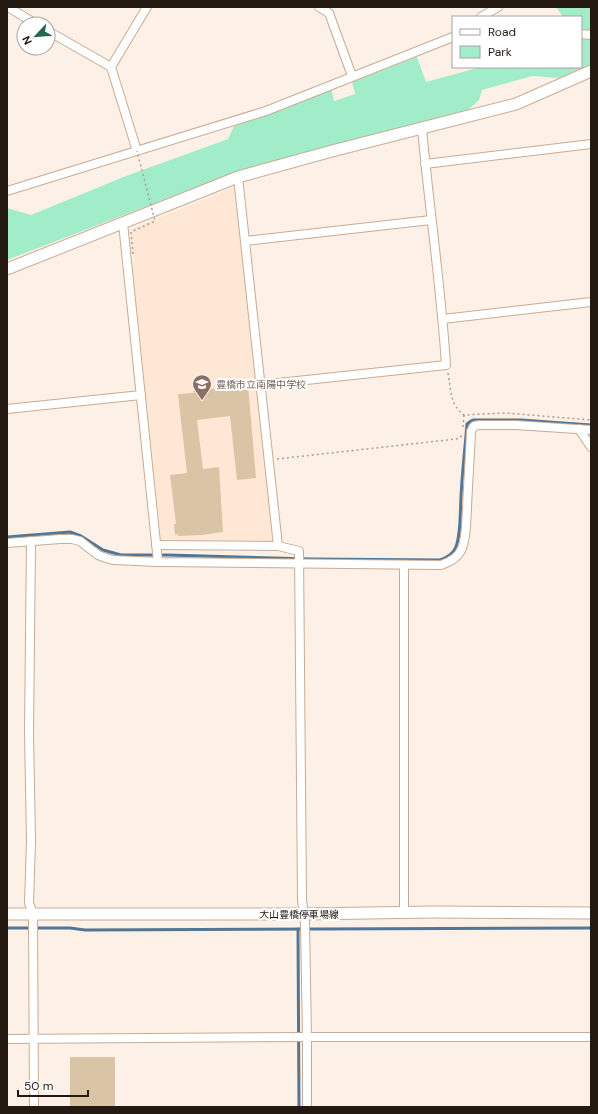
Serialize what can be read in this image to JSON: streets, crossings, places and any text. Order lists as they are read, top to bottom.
{
  "streets": {
    "street": ["大山豊橋停車場線"]
  },
  "places": {
    "school or university": ["豊橋市立南陽中学校"]
  },
  "legend": ["Road", "Park"],
  "scale_bar": "50 m",
  "north": "bottom left"
}
